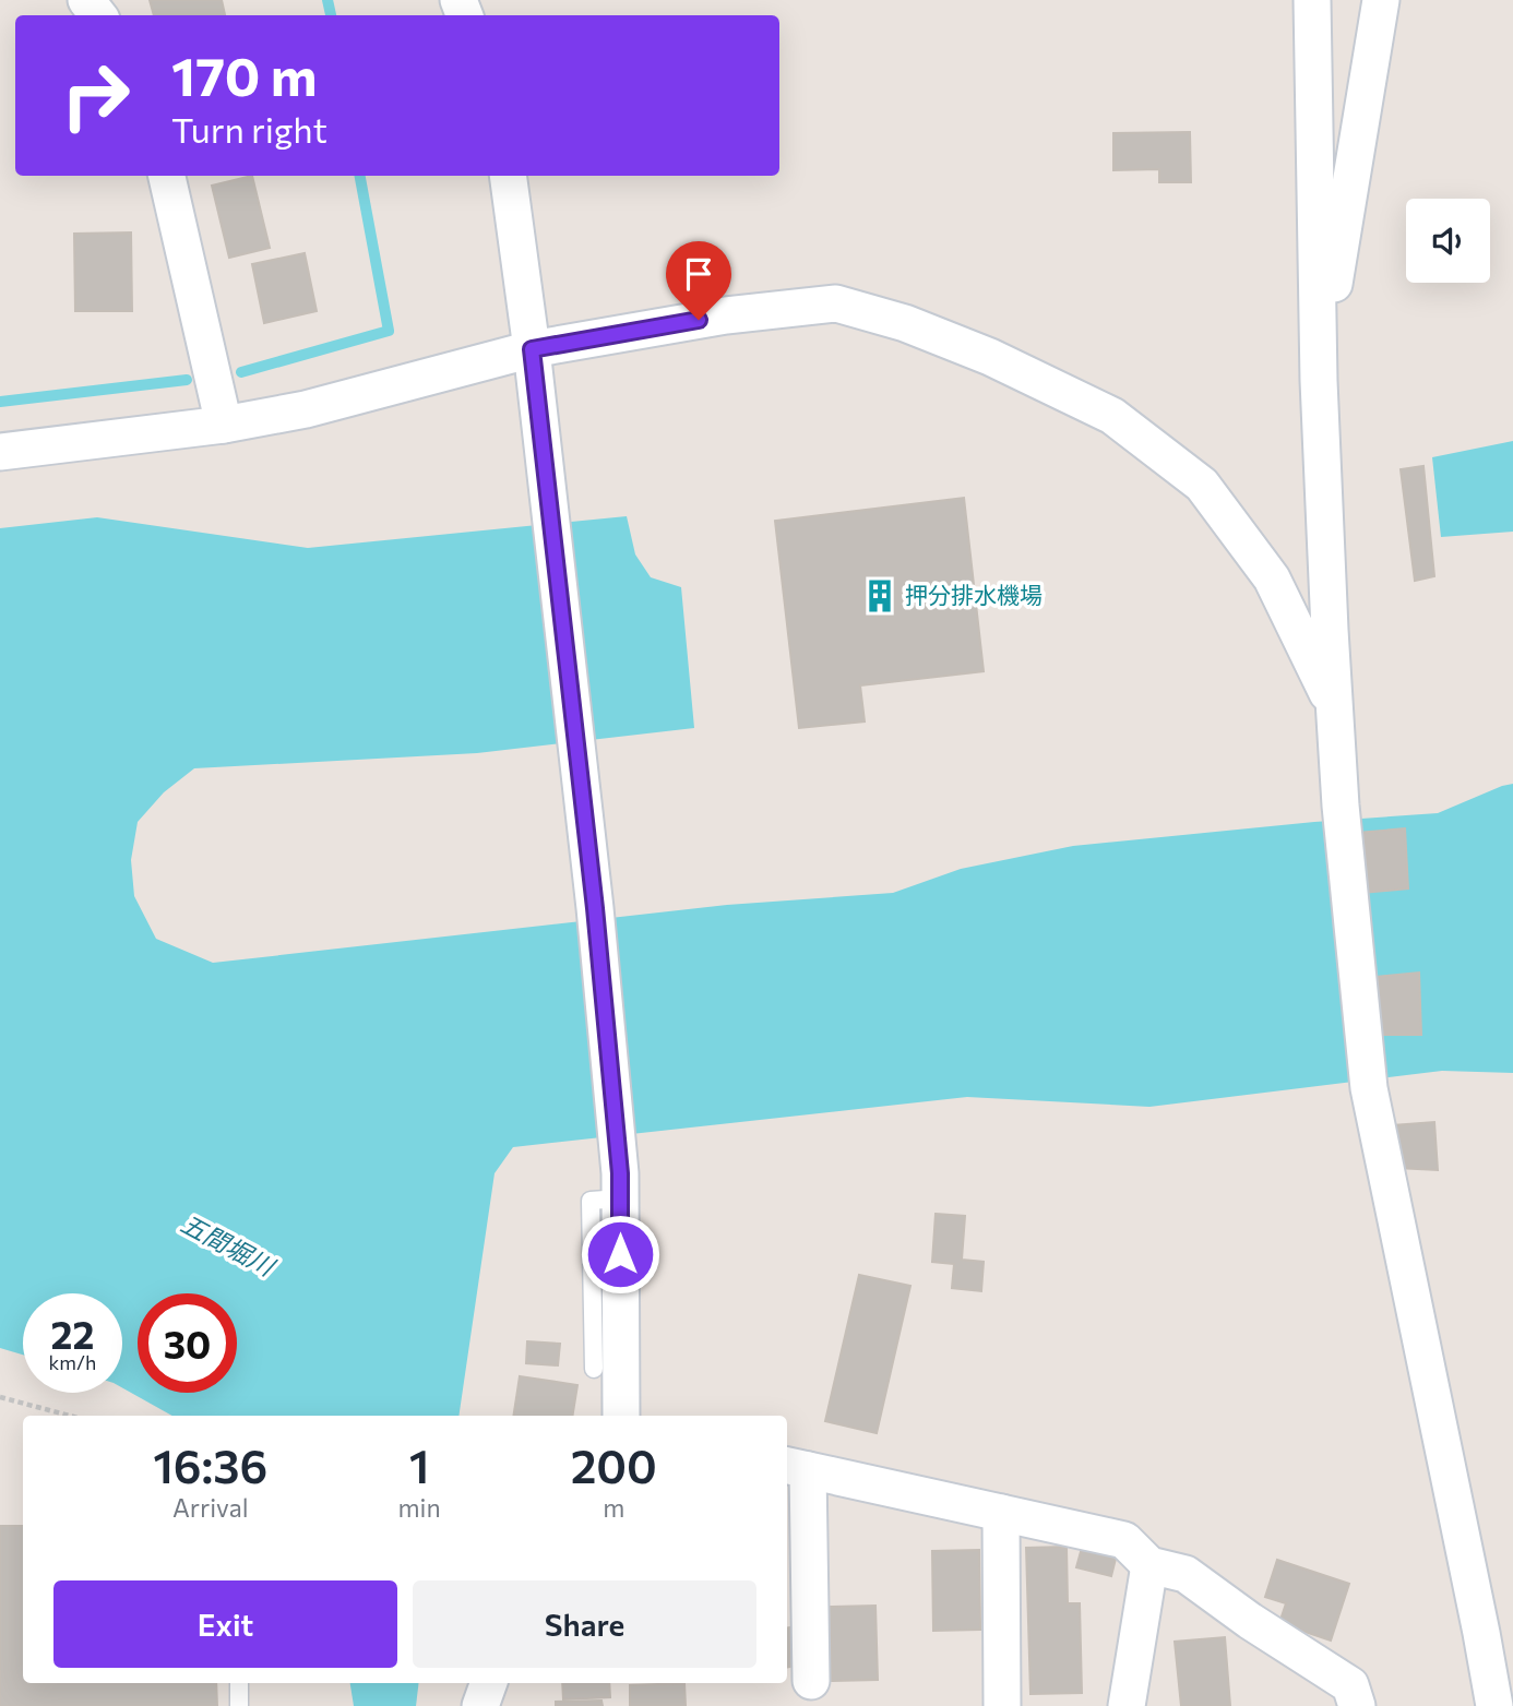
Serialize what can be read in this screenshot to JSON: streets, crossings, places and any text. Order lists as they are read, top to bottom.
{
  "water": ["五間堀川"],
  "places": {
    "building": ["押分排水機場"]
  },
  "page": {
    "turn": ["170 m", "Turn right"],
    "speed": "22 km/h",
    "limit": "30",
    "eta": [
      "16:36",
      "Arrival",
      "1",
      "min",
      "200",
      "m"
    ],
    "buttons": ["Exit", "Share"]
  }
}
